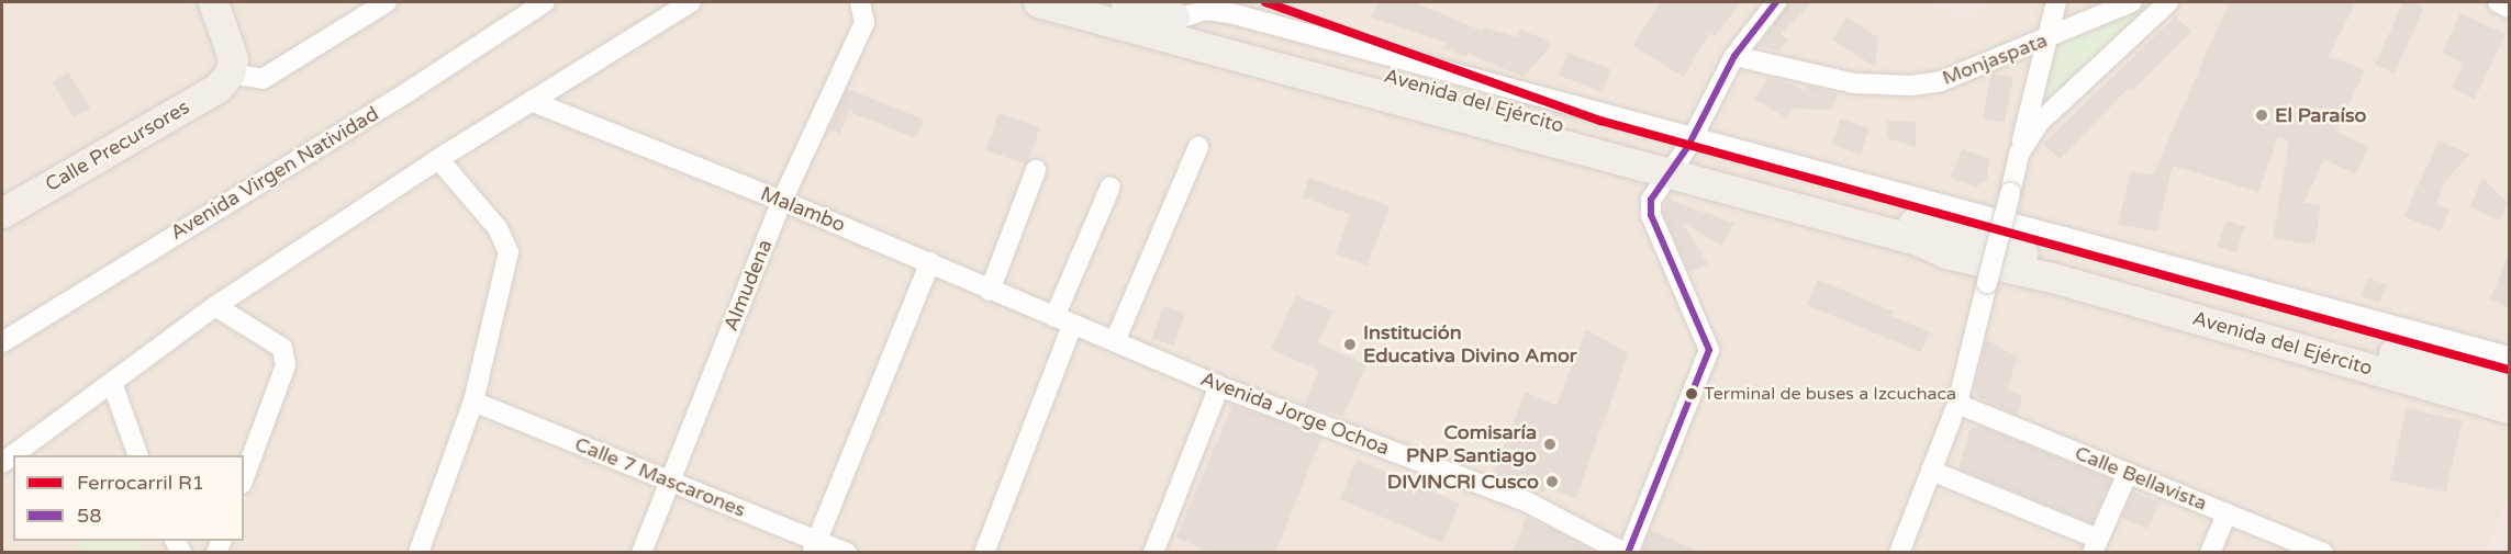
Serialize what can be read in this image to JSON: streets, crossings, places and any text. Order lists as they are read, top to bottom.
{
  "streets": {
    "main road": ["Avenida del Ejército", "Calle Precursores"],
    "street": [
      "Monjaspata",
      "Avenida Virgen Natividad",
      "Malambo",
      "Almudena",
      "Avenida Jorge Ochoa",
      "Calle 7 Mascarones",
      "Calle Bellavista"
    ]
  },
  "crossings": [
    ["Malambo", "Almudena"],
    ["Malambo", "Avenida Jorge Ochoa"],
    ["Almudena", "Calle 7 Mascarones"]
  ],
  "places": [
    "El Paraíso",
    "Institución Educativa Divino Amor",
    "Terminal de buses a Izcuchaca",
    "Comisaría PNP Santiago",
    "DIVINCRI Cusco"
  ],
  "lines": ["rail line R1", "transit line 58"],
  "legend": ["Ferrocarril R1", "58"]
}
